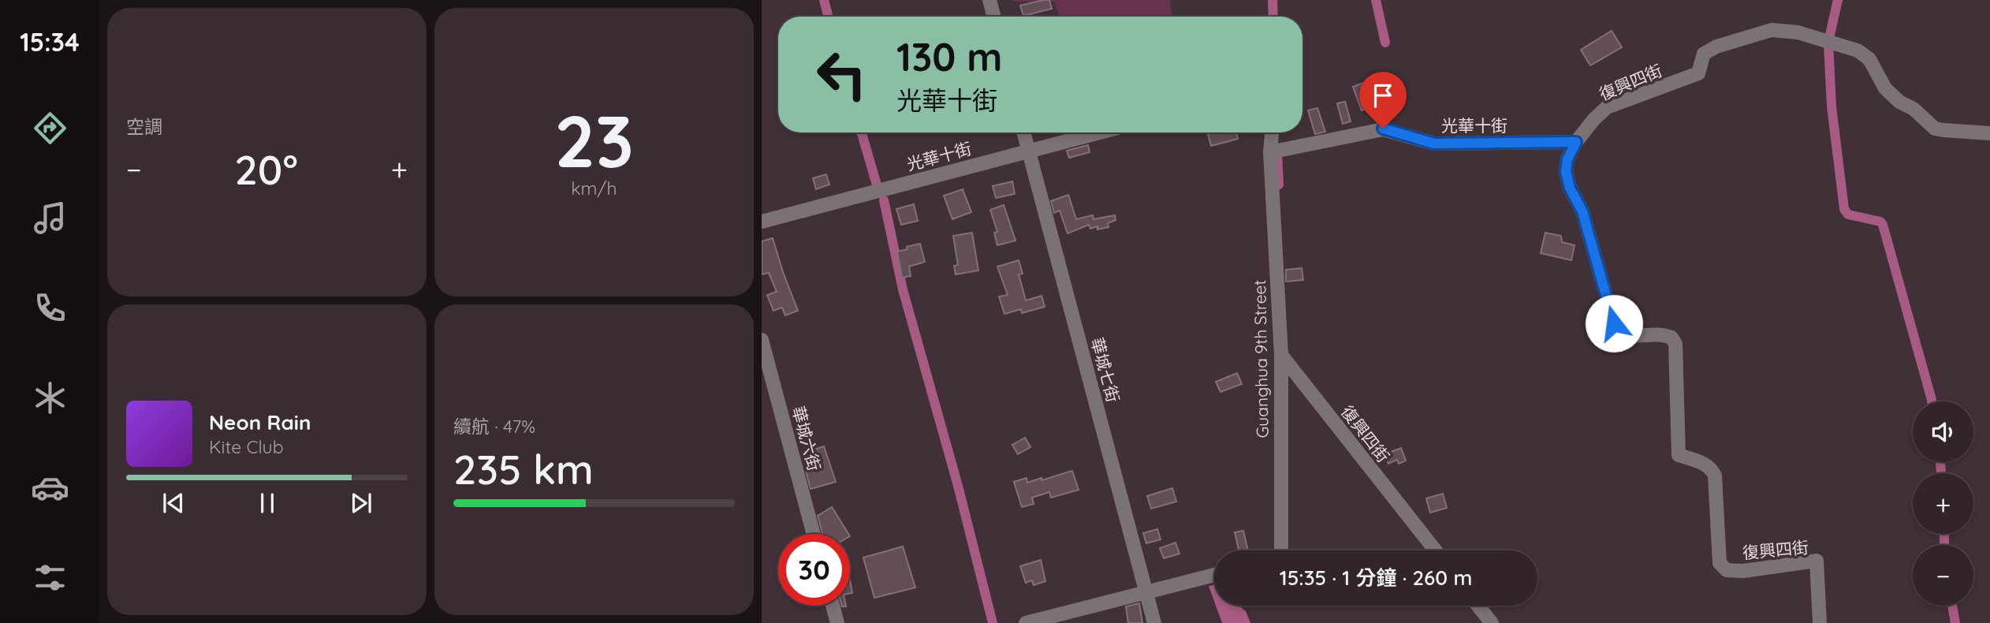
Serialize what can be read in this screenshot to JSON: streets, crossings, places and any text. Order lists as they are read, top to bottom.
{
  "streets": {
    "street": [
      "復興四街",
      "光華十街",
      "Guanghua 9th Street",
      "華城七街",
      "華城六街"
    ]
  },
  "crossings": [
    ["復興四街", "光華十街"],
    ["復興四街", "Guanghua 9th Street"],
    ["光華十街", "Guanghua 9th Street"],
    ["光華十街", "華城七街"]
  ],
  "page": {
    "tabs": "15:34",
    "tile": [
      "空調",
      ["23", "km/h"],
      ["續航 · 47%", "235 km"]
    ],
    "turn": ["130 m", "光華十街"],
    "heat": ["−", "20°", "+"],
    "song": ["Neon Rain", "Kite Club"],
    "map_buttons": ["+", "−"],
    "limit": "30",
    "trip": "15:35 · 1 分鐘 · 260 m"
  }
}
